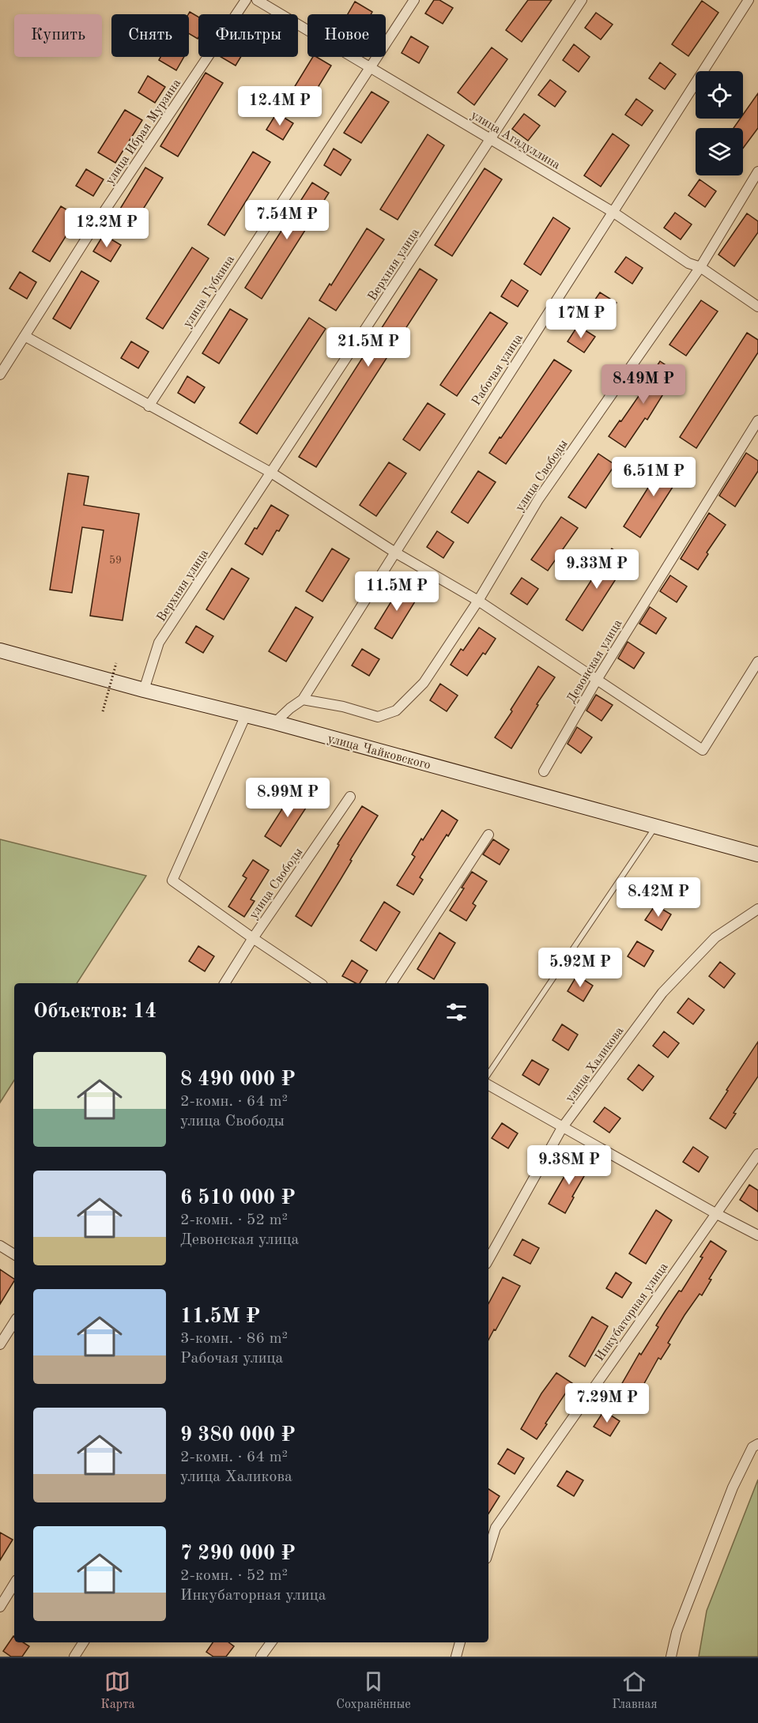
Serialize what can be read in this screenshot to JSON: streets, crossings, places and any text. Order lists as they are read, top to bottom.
{
  "streets": {
    "main road": ["улица Чайковского"],
    "street": [
      "улица Ибрая Мурзина",
      "улица Агадуллина",
      "Верхняя улица",
      "улица Губкина",
      "Рабочая улица",
      "улица Свободы",
      "Девонская улица",
      "улица Халикова",
      "Инкубаторная улица"
    ]
  },
  "crossings": [
    ["улица Агадуллина", "Верхняя улица"],
    ["улица Агадуллина", "улица Губкина"],
    ["улица Агадуллина", "Рабочая улица"],
    ["улица Агадуллина", "улица Свободы"],
    ["Верхняя улица", "улица Чайковского"],
    ["Рабочая улица", "улица Свободы"],
    ["Рабочая улица", "улица Чайковского"]
  ],
  "house_numbers": ["59"],
  "page": {
    "chip": [
      "Купить",
      "Снять",
      "Фильтры",
      "Новое"
    ],
    "price": [
      "12.4M ₽",
      "7.54M ₽",
      "12.2M ₽",
      "17M ₽",
      "21.5M ₽",
      "8.49M ₽",
      "6.51M ₽",
      "9.33M ₽",
      "11.5M ₽",
      "8.99M ₽",
      "8.42M ₽",
      "5.92M ₽",
      "9.38M ₽",
      "7.29M ₽"
    ],
    "heading": "Объектов: 14",
    "list": [
      {
        "name": "8 490 000 ₽",
        "note": "2-комн. · 64 m² · улица Свободы"
      },
      {
        "name": "6 510 000 ₽",
        "note": "2-комн. · 52 m² · Девонская улица"
      },
      {
        "name": "11.5M ₽",
        "note": "3-комн. · 86 m² · Рабочая улица"
      },
      {
        "name": "9 380 000 ₽",
        "note": "2-комн. · 64 m² · улица Халикова"
      },
      {
        "name": "7 290 000 ₽",
        "note": "2-комн. · 52 m² · Инкубаторная улица"
      }
    ],
    "tabs": ["Карта", "Сохранённые", "Главная"]
  }
}
